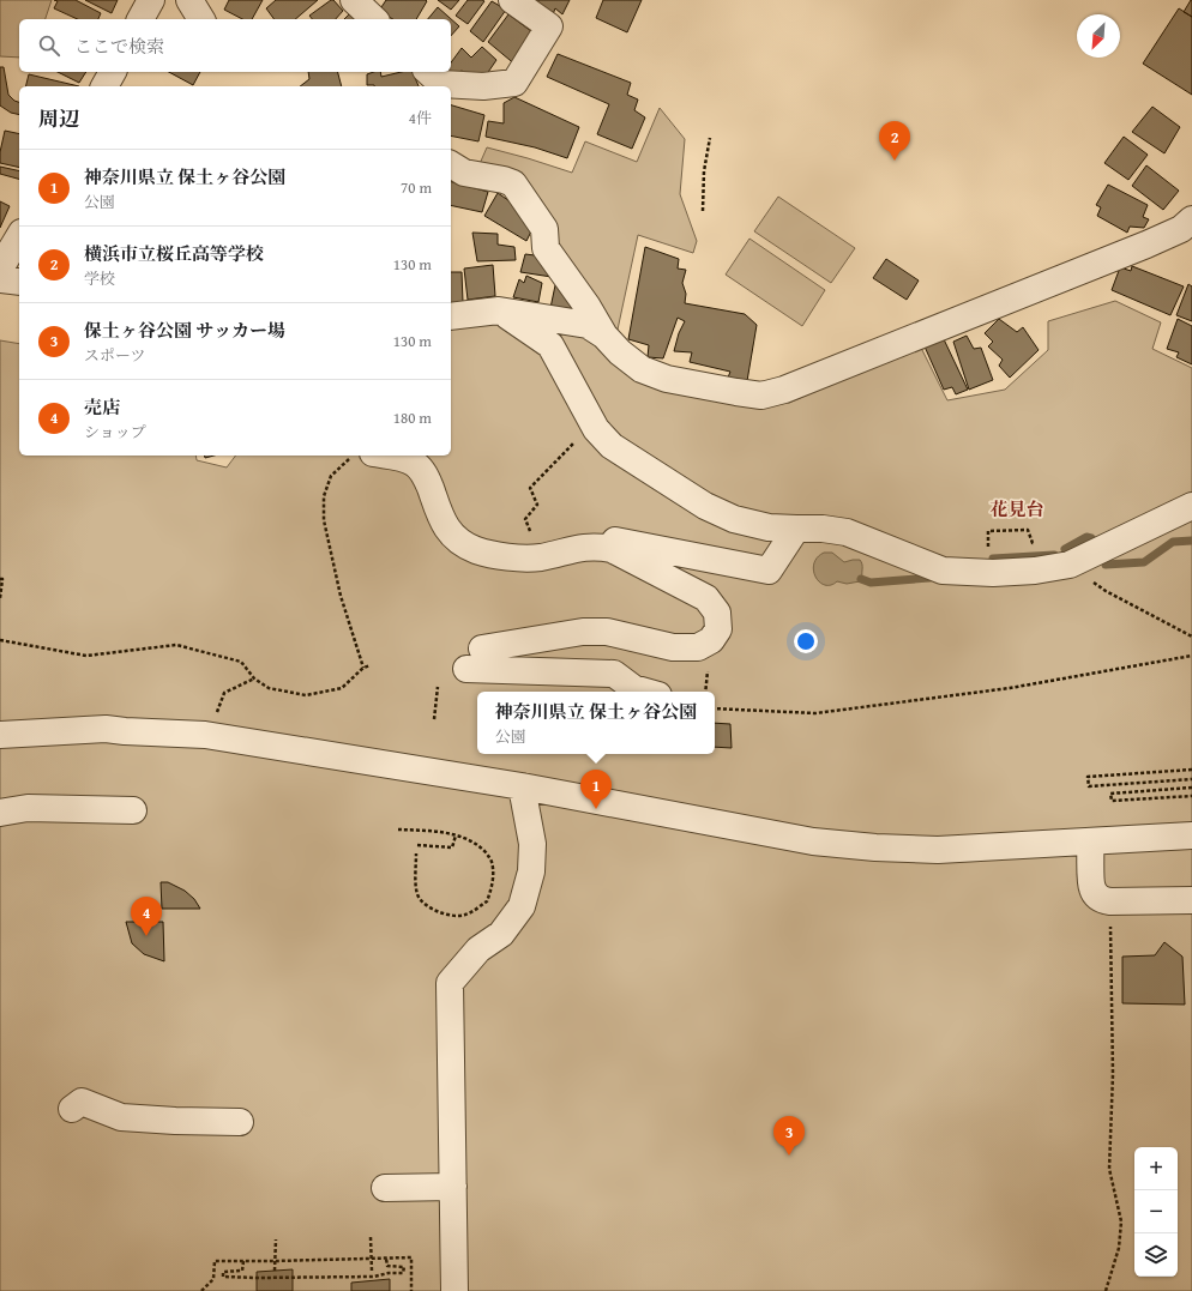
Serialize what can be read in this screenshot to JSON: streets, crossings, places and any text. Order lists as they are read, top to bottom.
{
  "districts": ["花見台"],
  "north": "bottom left",
  "page": {
    "search": "ここで検索",
    "heading": ["周辺", "4件"],
    "pins": [
      "2",
      "1",
      "4",
      "3"
    ],
    "list": [
      {
        "mark": "1",
        "name": "神奈川県立 保土ヶ谷公園",
        "note": "公園",
        "value": "70 m"
      },
      {
        "mark": "2",
        "name": "横浜市立桜丘高等学校",
        "note": "学校",
        "value": "130 m"
      },
      {
        "mark": "3",
        "name": "保土ヶ谷公園 サッカー場",
        "note": "スポーツ",
        "value": "130 m"
      },
      {
        "mark": "4",
        "name": "売店",
        "note": "ショップ",
        "value": "180 m"
      }
    ],
    "popup": ["神奈川県立 保土ヶ谷公園", "公園"],
    "map_buttons": ["+", "−"]
  }
}
